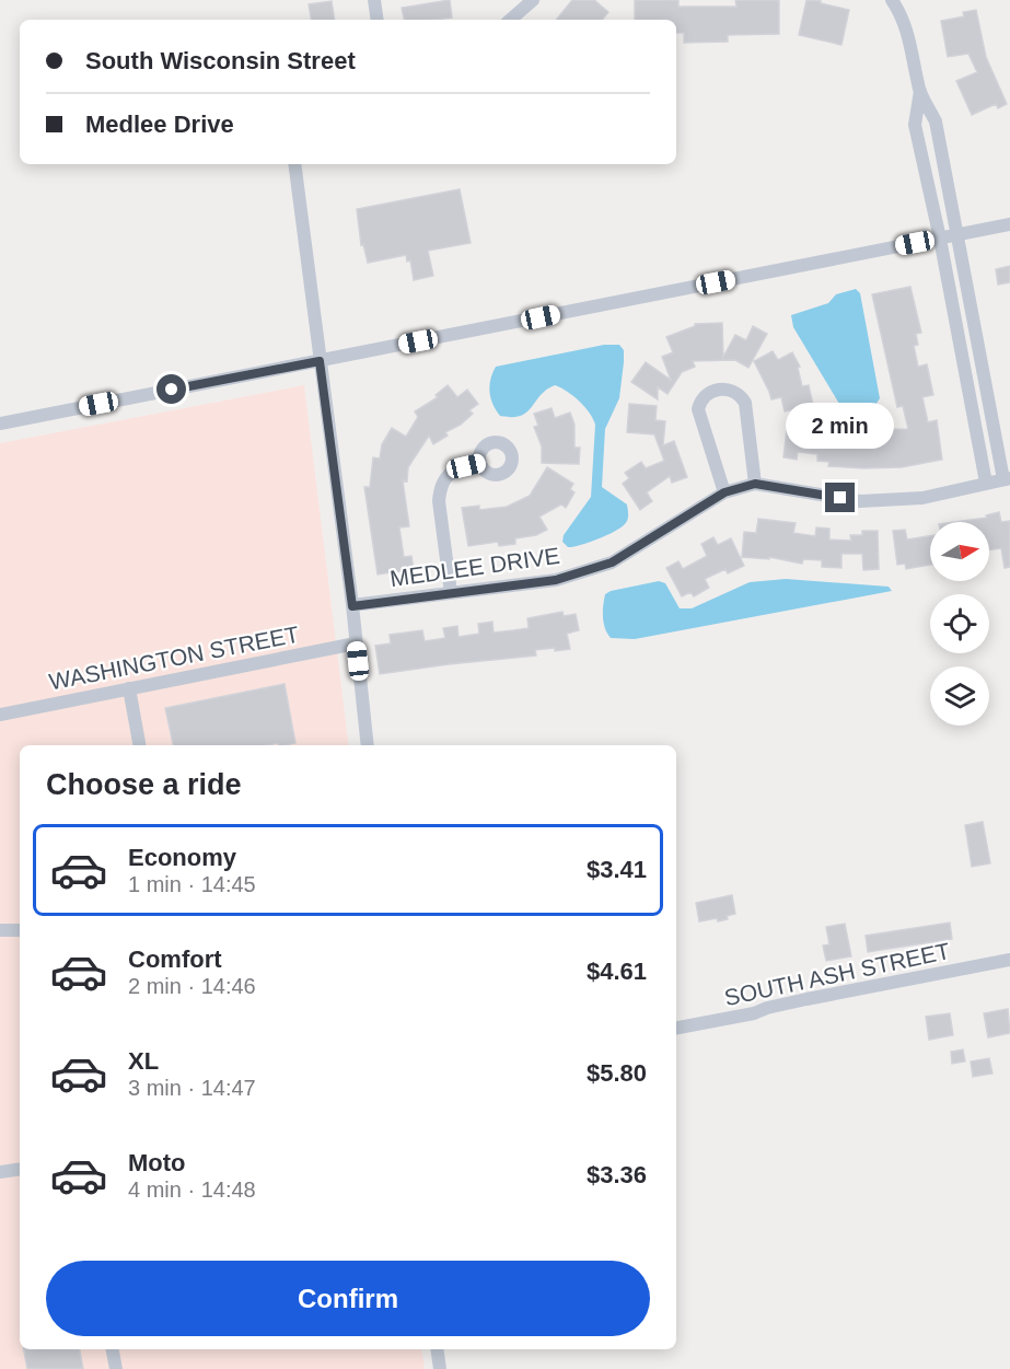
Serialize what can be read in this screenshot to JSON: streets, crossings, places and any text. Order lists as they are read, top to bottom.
{
  "streets": {
    "street": ["MEDLEE DRIVE", "WASHINGTON STREET", "SOUTH ASH STREET"]
  },
  "north": "right",
  "page": {
    "banner": ["South Wisconsin Street", "Medlee Drive"],
    "bubble": "2 min",
    "heading": "Choose a ride",
    "list": [
      {
        "name": "Economy",
        "note": "1 min · 14:45",
        "value": "$3.41"
      },
      {
        "name": "Comfort",
        "note": "2 min · 14:46",
        "value": "$4.61"
      },
      {
        "name": "XL",
        "note": "3 min · 14:47",
        "value": "$5.80"
      },
      {
        "name": "Moto",
        "note": "4 min · 14:48",
        "value": "$3.36"
      }
    ],
    "buttons": "Confirm"
  }
}
